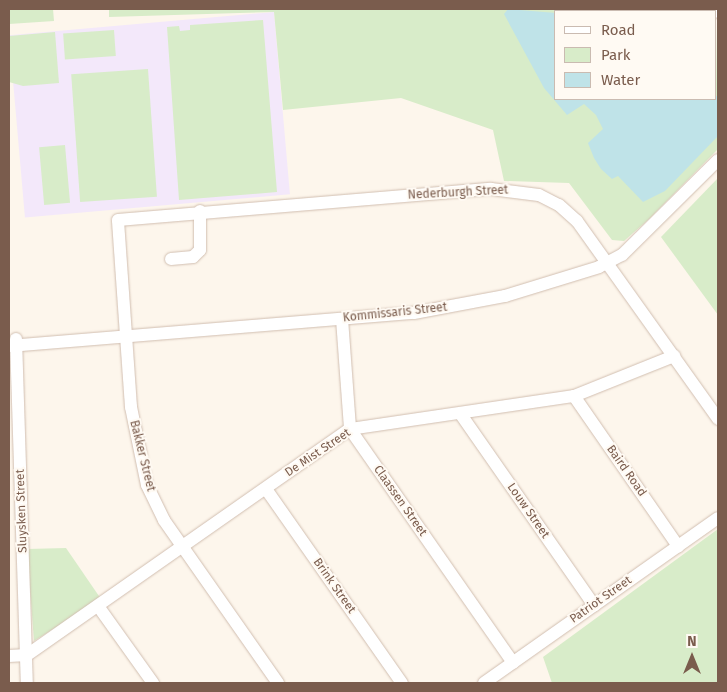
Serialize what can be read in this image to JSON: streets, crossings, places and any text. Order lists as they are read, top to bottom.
{
  "streets": {
    "street": [
      "Nederburgh Street",
      "Kommissaris Street",
      "De Mist Street",
      "Bakker Street",
      "Baird Road",
      "Claassen Street",
      "Sluysken Street",
      "Louw Street",
      "Brink Street",
      "Patriot Street"
    ]
  },
  "crossings": [
    ["Nederburgh Street", "Kommissaris Street"],
    ["Nederburgh Street", "De Mist Street"],
    ["Nederburgh Street", "Bakker Street"],
    ["Kommissaris Street", "Bakker Street"],
    ["Kommissaris Street", "Sluysken Street"],
    ["De Mist Street", "Bakker Street"],
    ["De Mist Street", "Baird Road"],
    ["De Mist Street", "Claassen Street"],
    ["De Mist Street", "Sluysken Street"],
    ["De Mist Street", "Louw Street"],
    ["De Mist Street", "Brink Street"],
    ["Baird Road", "Patriot Street"],
    ["Claassen Street", "Patriot Street"],
    ["Louw Street", "Patriot Street"]
  ],
  "legend": ["Road", "Park", "Water"],
  "north": "top"
}
